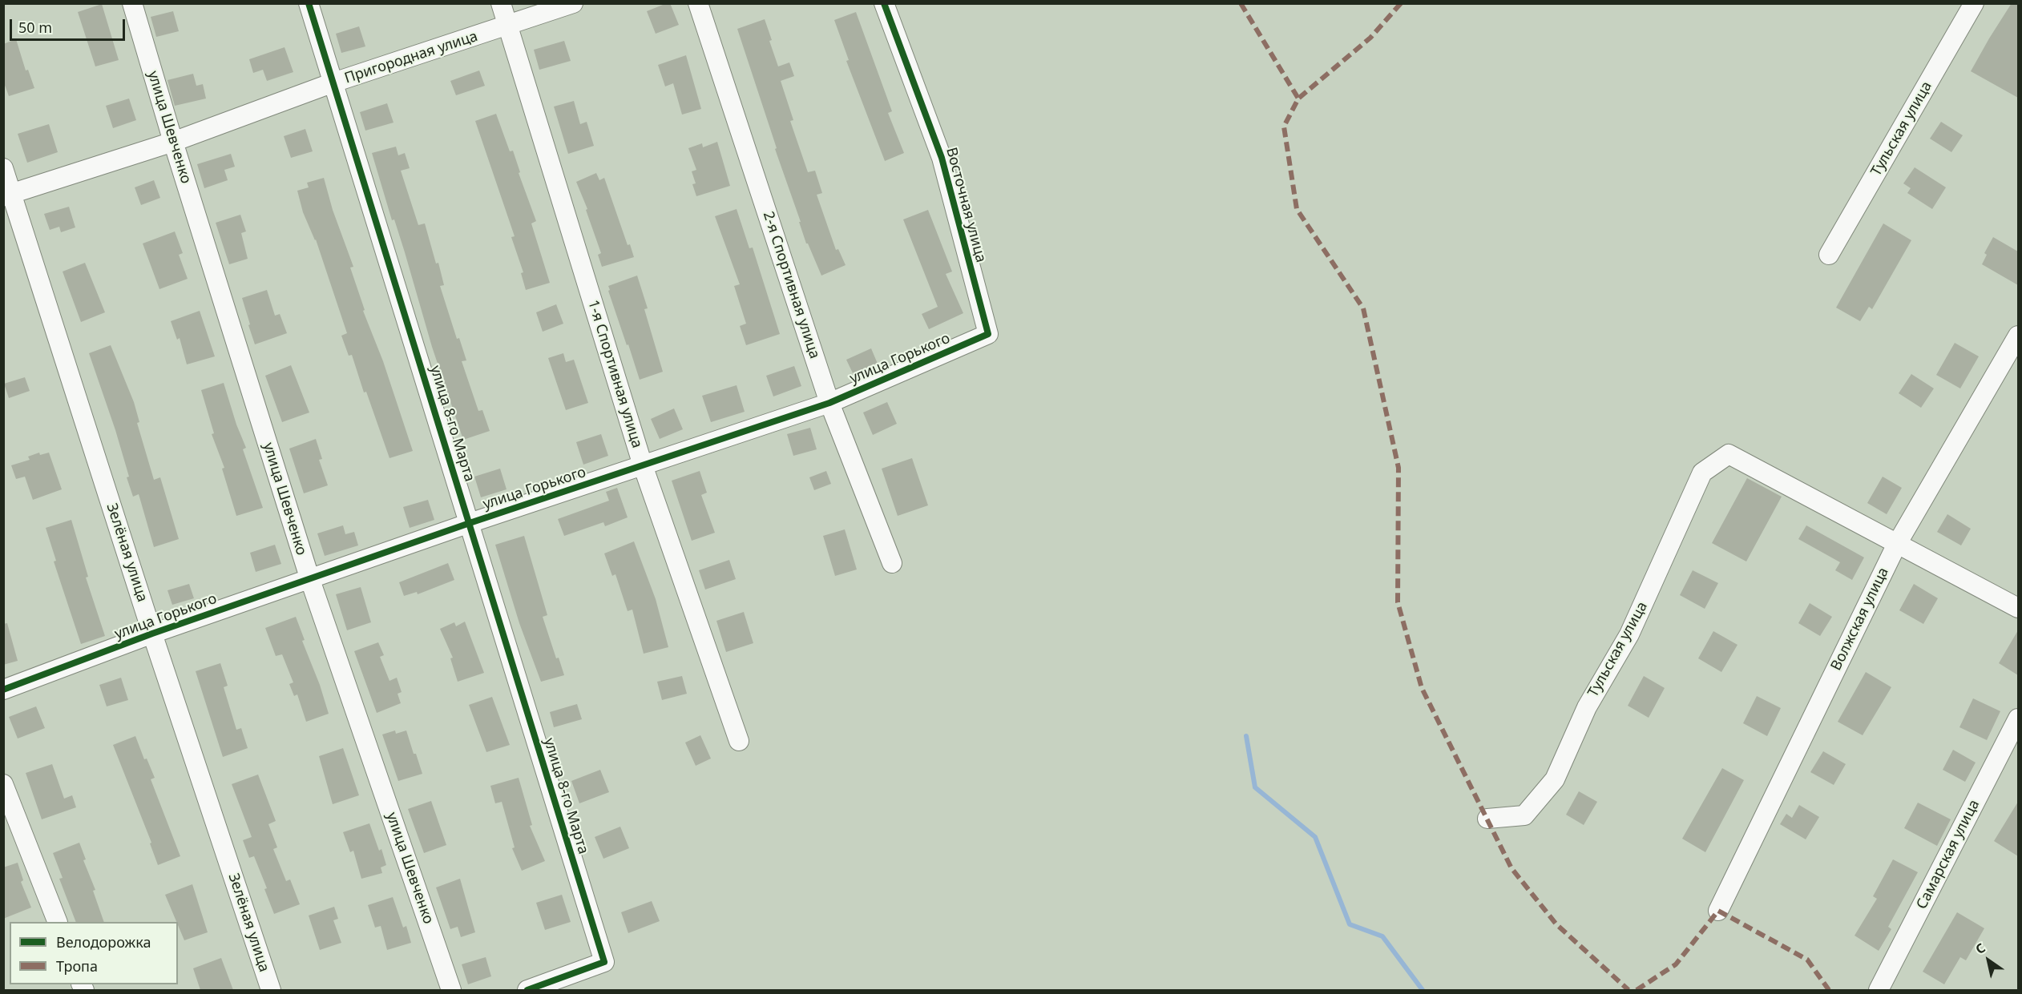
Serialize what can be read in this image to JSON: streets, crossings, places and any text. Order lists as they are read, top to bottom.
{
  "streets": {
    "street": [
      "Пригородная улица",
      "улица Шевченко",
      "Тульская улица",
      "Восточная улица",
      "2-я Спортивная улица",
      "улица Горького",
      "1-я Спортивная улица",
      "улица 8-го Марта",
      "Зелёная улица",
      "Волжская улица",
      "Самарская улица"
    ]
  },
  "crossings": [
    ["Пригородная улица", "улица Шевченко"],
    ["Пригородная улица", "1-я Спортивная улица"],
    ["Пригородная улица", "улица 8-го Марта"],
    ["Пригородная улица", "Зелёная улица"],
    ["улица Шевченко", "улица Горького"],
    ["Тульская улица", "Волжская улица"],
    ["Восточная улица", "улица Горького"],
    ["2-я Спортивная улица", "улица Горького"],
    ["улица Горького", "1-я Спортивная улица"],
    ["улица Горького", "улица 8-го Марта"],
    ["улица Горького", "Зелёная улица"]
  ],
  "legend": ["Велодорожка", "Тропа"],
  "scale_bar": "50 m",
  "north": "top left"
}
